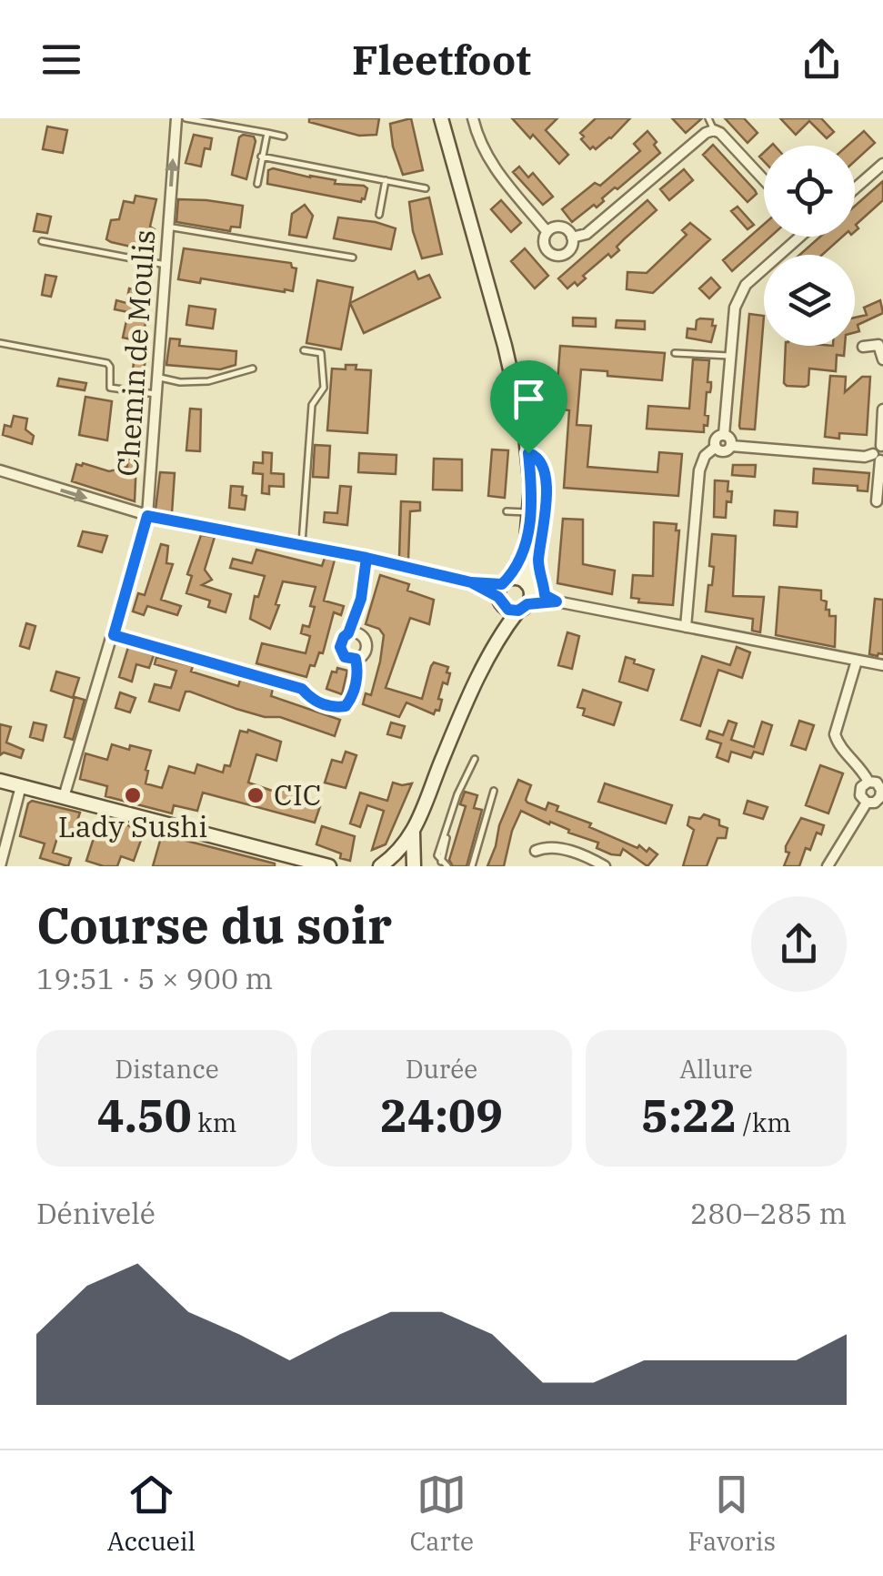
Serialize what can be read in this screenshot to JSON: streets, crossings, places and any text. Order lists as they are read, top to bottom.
{
  "streets": {
    "street": ["Chemin de Moulis"]
  },
  "places": ["Lady Sushi", "CIC"],
  "page": {
    "header": "Fleetfoot",
    "heading": ["Course du soir", "19:51 · 5 × 900 m"],
    "stats": [
      ["Distance", "4.50 km"],
      ["Durée", "24:09"],
      ["Allure", "5:22 /km"]
    ],
    "chart": ["Dénivelé", "280–285 m"],
    "tabs": ["Accueil", "Carte", "Favoris"]
  }
}
